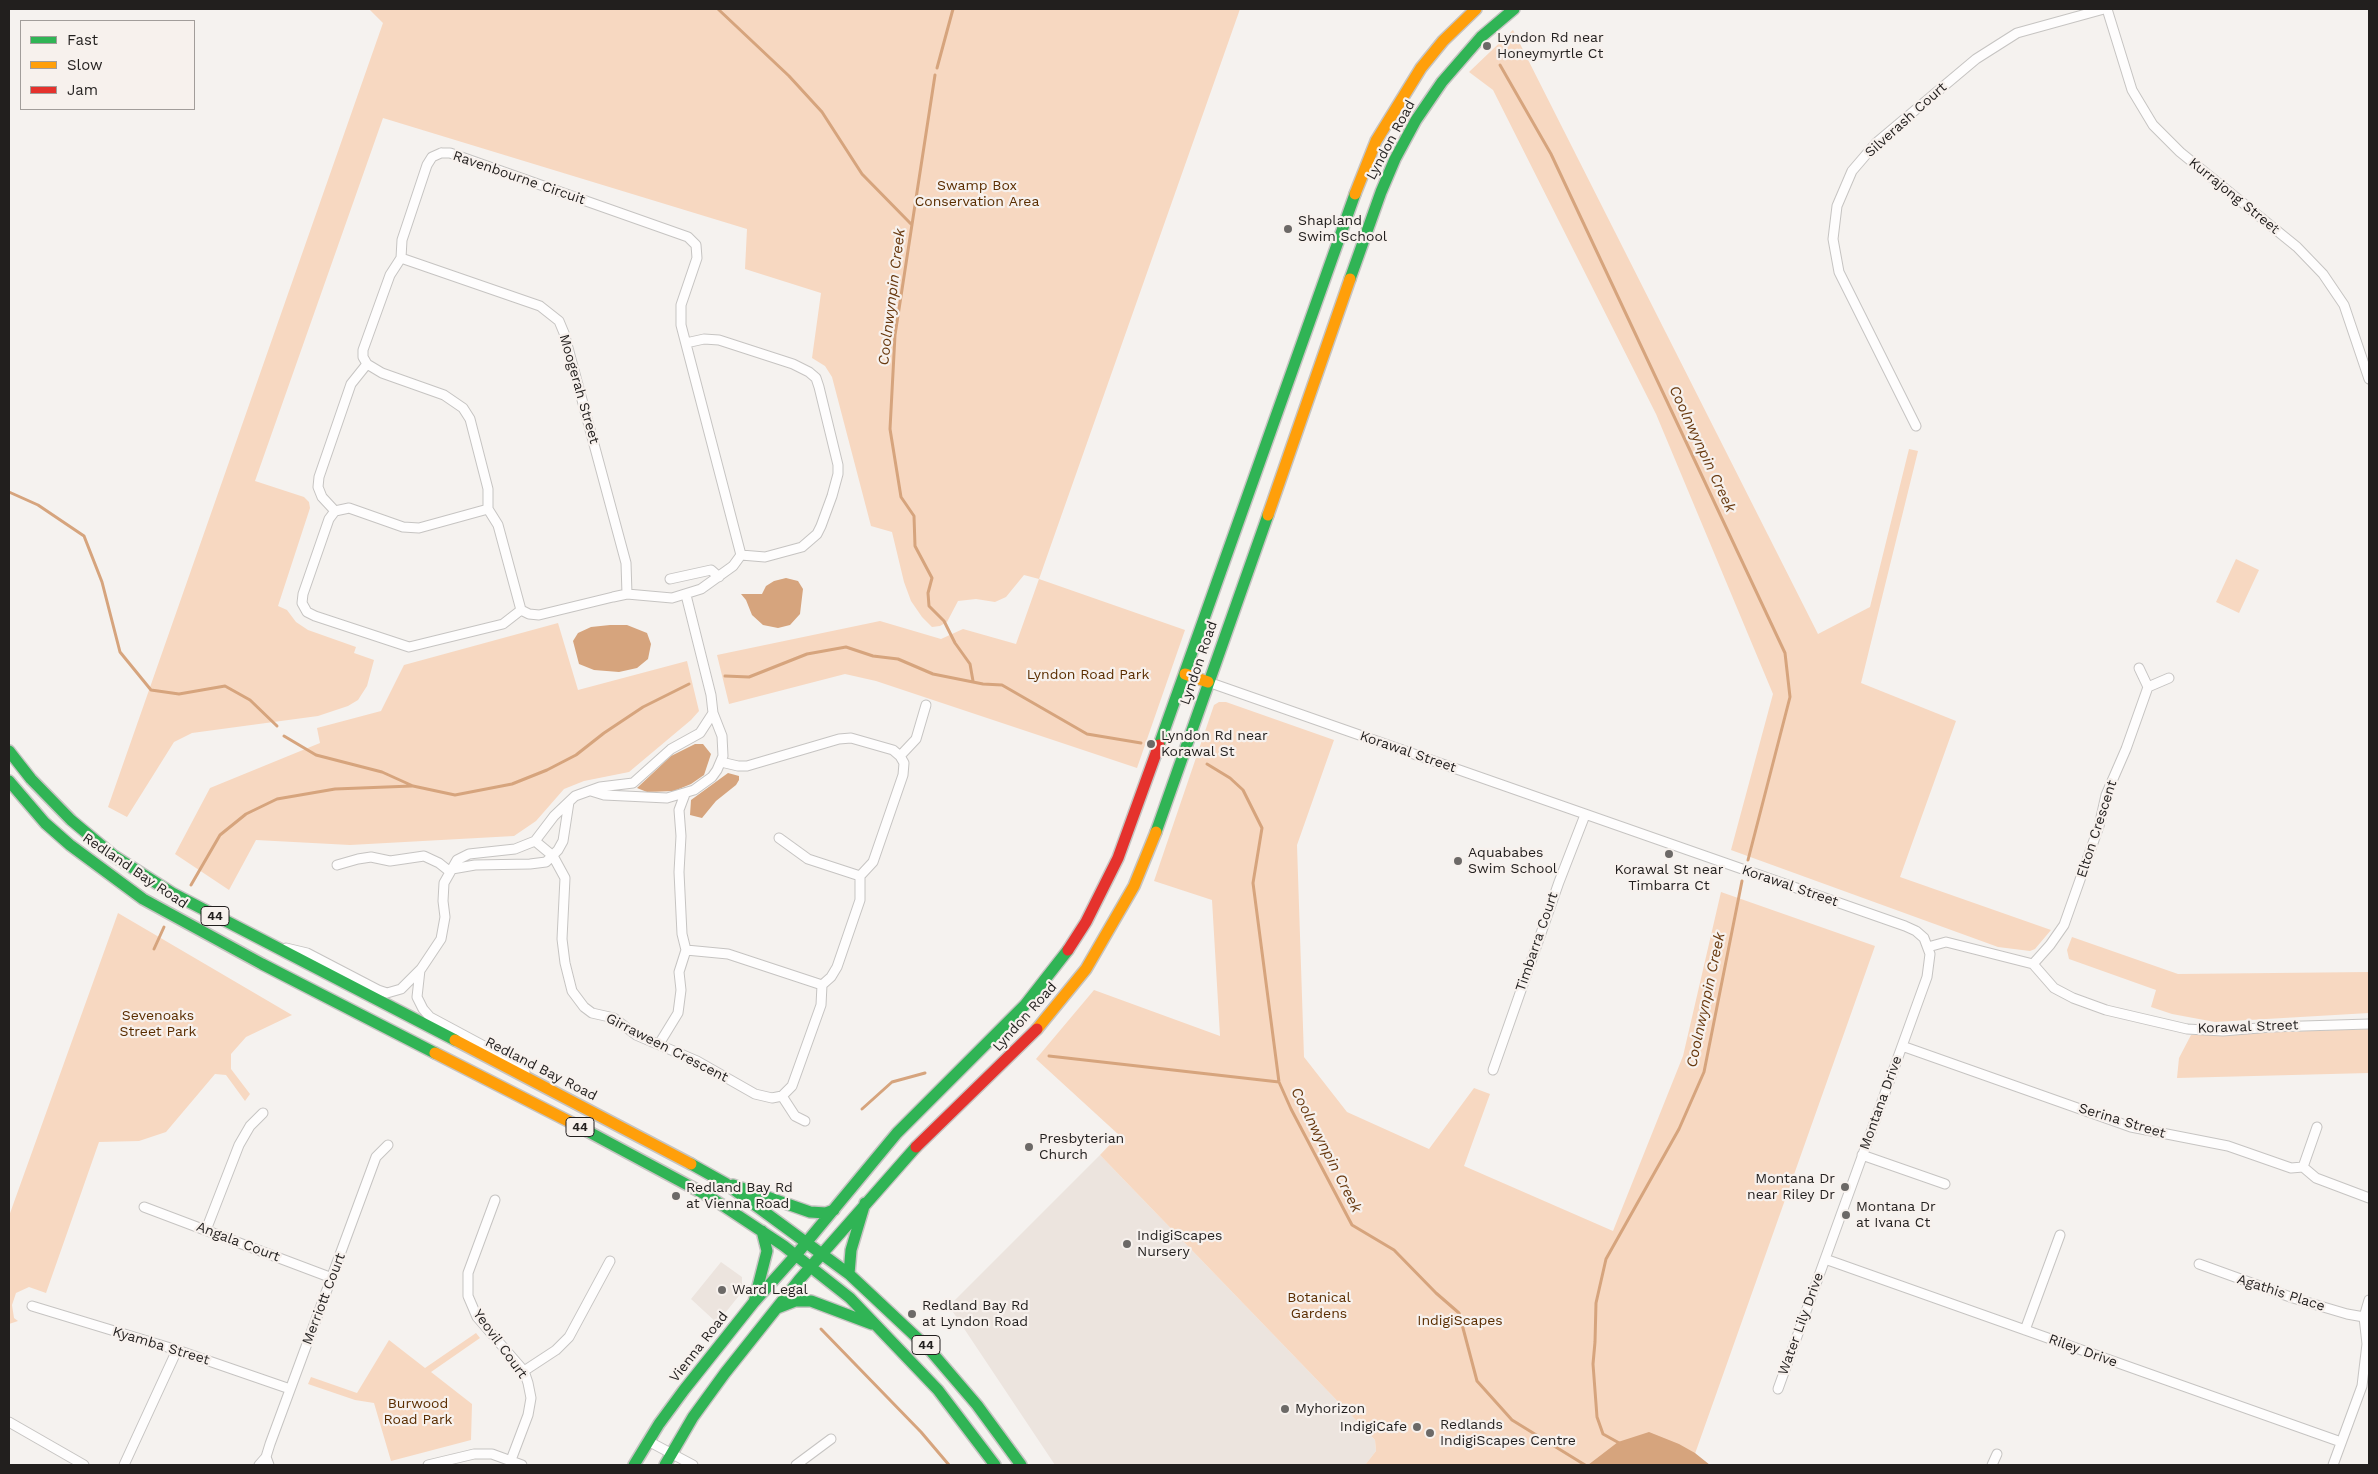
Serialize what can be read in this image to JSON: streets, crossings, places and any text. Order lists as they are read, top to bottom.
{
  "streets": {
    "main road": [
      "Lyndon Road",
      "Redland Bay Road",
      "44",
      "Vienna Road"
    ],
    "street": [
      "Silverash Court",
      "Ravenbourne Circuit",
      "Kurrajong Street",
      "Moogerah Street",
      "Korawal Street",
      "Elton Crescent",
      "Timbarra Court",
      "Girraween Crescent",
      "Montana Drive",
      "Serina Street",
      "Angala Court",
      "Agathis Place",
      "Merriott Court",
      "Water Lily Drive",
      "Yeovil Court",
      "Kyamba Street",
      "Riley Drive"
    ]
  },
  "crossings": [
    ["Lyndon Road", "Korawal Street"],
    ["Lyndon Road", "Redland Bay Road"],
    ["Lyndon Road", "Vienna Road"],
    ["Ravenbourne Circuit", "Moogerah Street"],
    ["Korawal Street", "Elton Crescent"],
    ["Korawal Street", "Timbarra Court"],
    ["Korawal Street", "Montana Drive"],
    ["Redland Bay Road", "Vienna Road"],
    ["Montana Drive", "Serina Street"],
    ["Montana Drive", "Water Lily Drive"],
    ["Montana Drive", "Riley Drive"],
    ["Angala Court", "Merriott Court"],
    ["Merriott Court", "Kyamba Street"],
    ["Water Lily Drive", "Riley Drive"]
  ],
  "water": ["Coolnwynpin Creek"],
  "parks": [
    "Swamp Box Conservation Area",
    "Lyndon Road Park",
    "Sevenoaks Street Park",
    "Botanical Gardens",
    "IndigiScapes",
    "Burwood Road Park"
  ],
  "places": [
    "Lyndon Rd near Honeymyrtle Ct",
    "Shapland Swim School",
    "Lyndon Rd near Korawal St",
    "Korawal St near Timbarra Ct",
    "Aquababes Swim School",
    "Presbyterian Church",
    "Montana Dr near Riley Dr",
    "Redland Bay Rd at Vienna Road",
    "Montana Dr at Ivana Ct",
    "IndigiScapes Nursery",
    "Ward Legal",
    "Redland Bay Rd at Lyndon Road",
    "Myhorizon",
    "IndigiCafe",
    "Redlands IndigiScapes Centre"
  ],
  "legend": ["Fast", "Slow", "Jam"]
}
